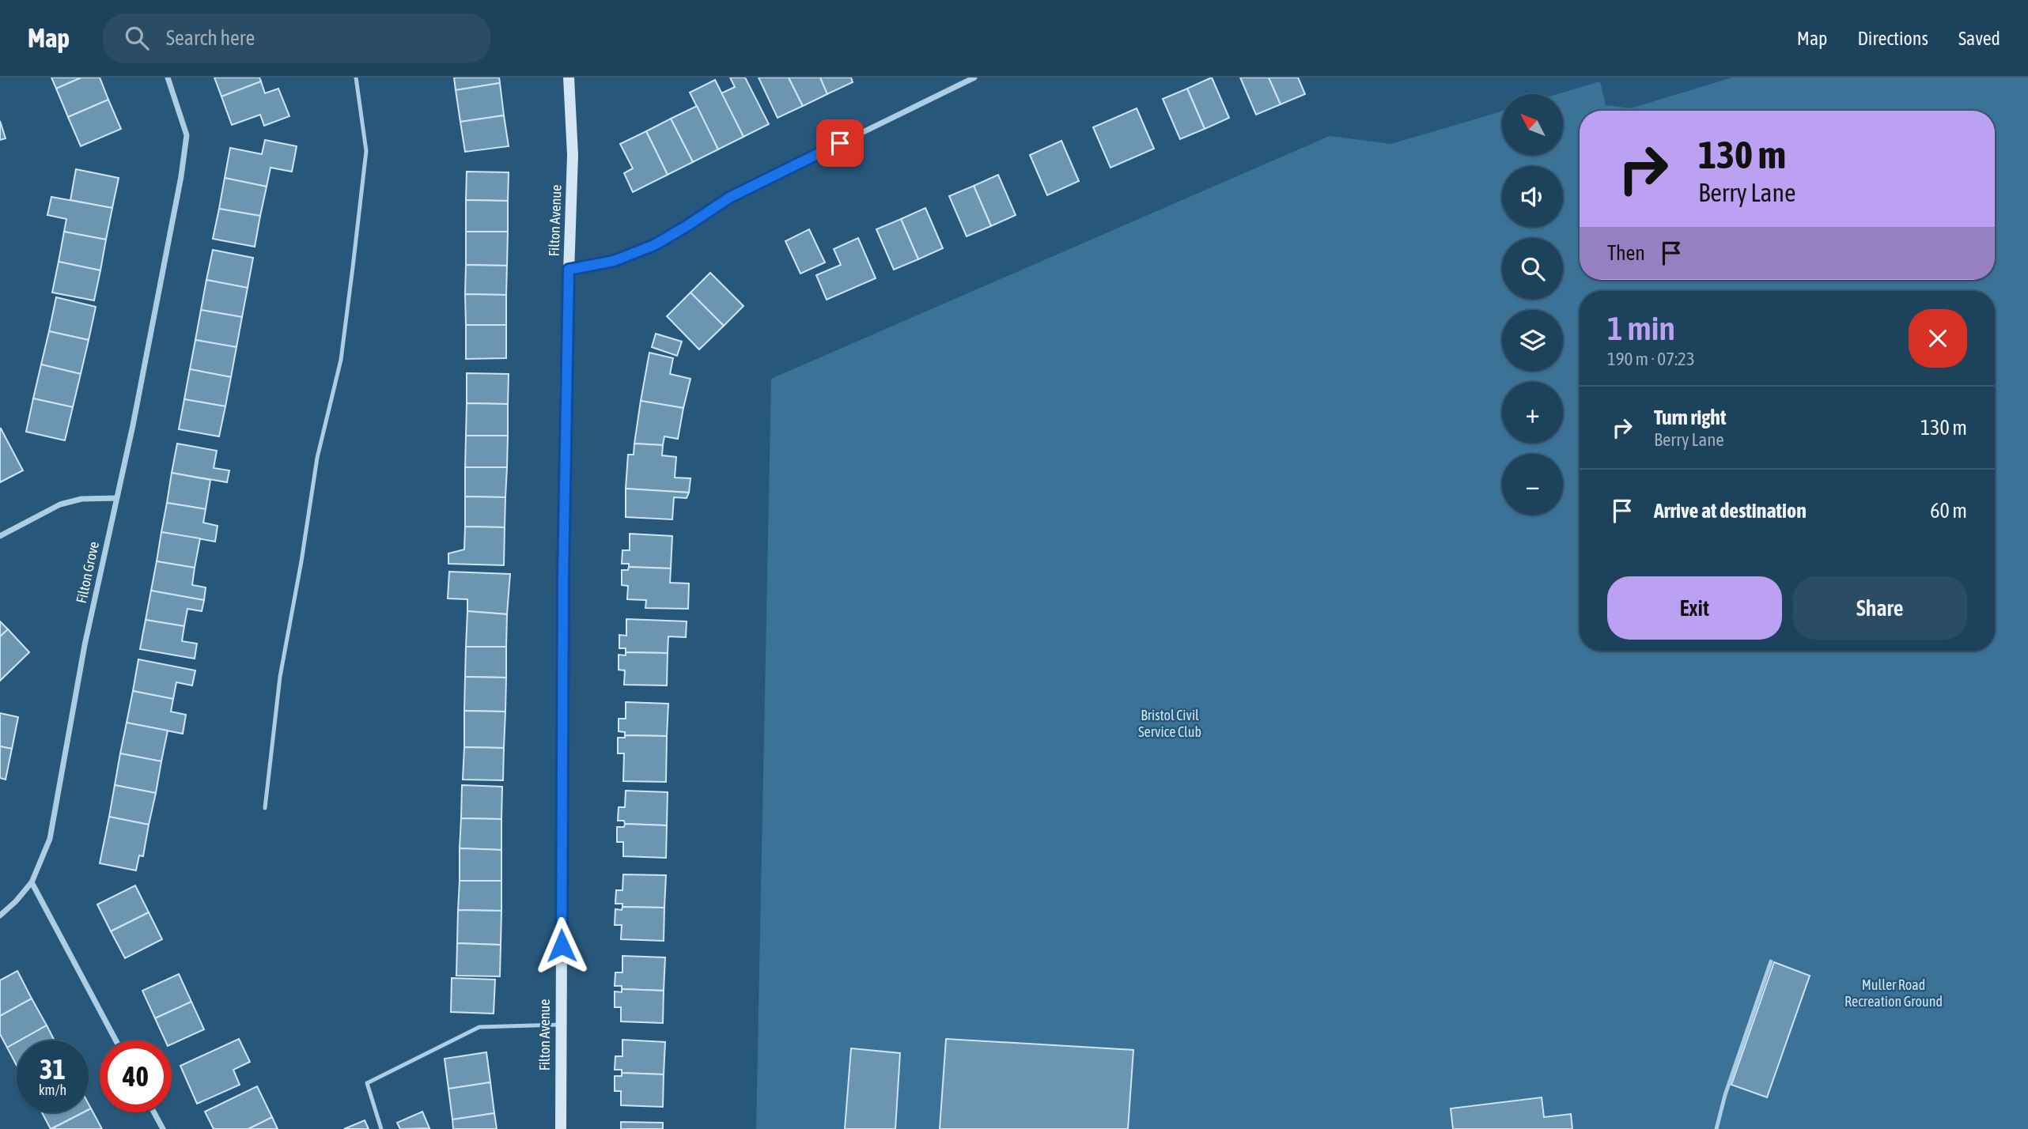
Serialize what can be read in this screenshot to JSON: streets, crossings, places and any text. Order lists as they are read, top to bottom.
{
  "streets": {
    "street": ["Filton Avenue", "Filton Grove"]
  },
  "parks": ["Bristol Civil Service Club", "Muller Road Recreation Ground"],
  "north": "top left",
  "page": {
    "header": "Map",
    "search": "Search here",
    "nav": ["Map", "Directions", "Saved"],
    "map_buttons": ["+", "−"],
    "turn": ["130 m", "Berry Lane"],
    "then": "Then",
    "heading": ["1 min", "190 m · 07:23"],
    "list": [
      {
        "name": "Turn right",
        "note": "Berry Lane",
        "value": "130 m"
      },
      {
        "name": "Arrive at destination",
        "value": "60 m"
      }
    ],
    "buttons": ["Exit", "Share"],
    "speed": "31 km/h",
    "limit": "40"
  }
}
